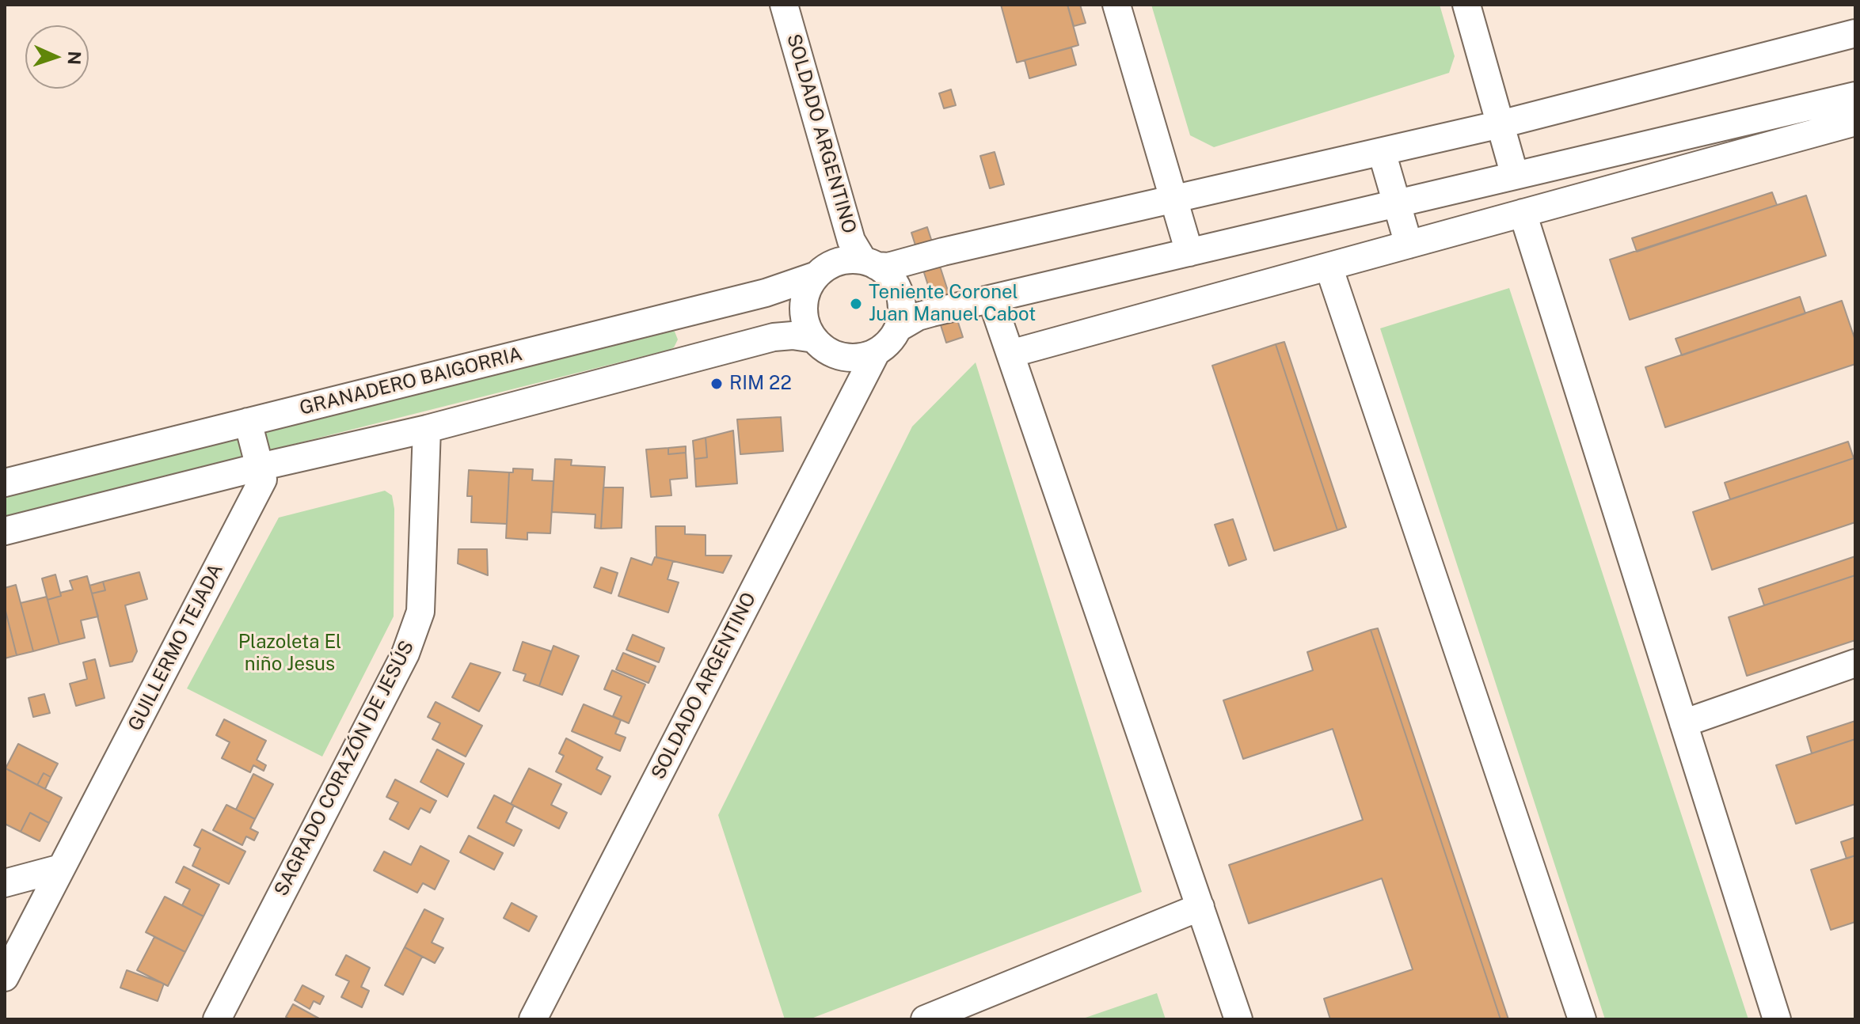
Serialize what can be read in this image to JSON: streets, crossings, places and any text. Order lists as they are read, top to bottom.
{
  "streets": {
    "street": [
      "SOLDADO ARGENTINO",
      "GRANADERO BAIGORRIA",
      "GUILLERMO TEJADA",
      "SAGRADO CORAZÓN DE JESÚS"
    ]
  },
  "crossings": [
    ["SOLDADO ARGENTINO", "GRANADERO BAIGORRIA"],
    ["GRANADERO BAIGORRIA", "GUILLERMO TEJADA"]
  ],
  "parks": ["Plazoleta El niño Jesus"],
  "places": ["Teniente Coronel Juan Manuel Cabot", "RIM 22"],
  "north": "right"
}
